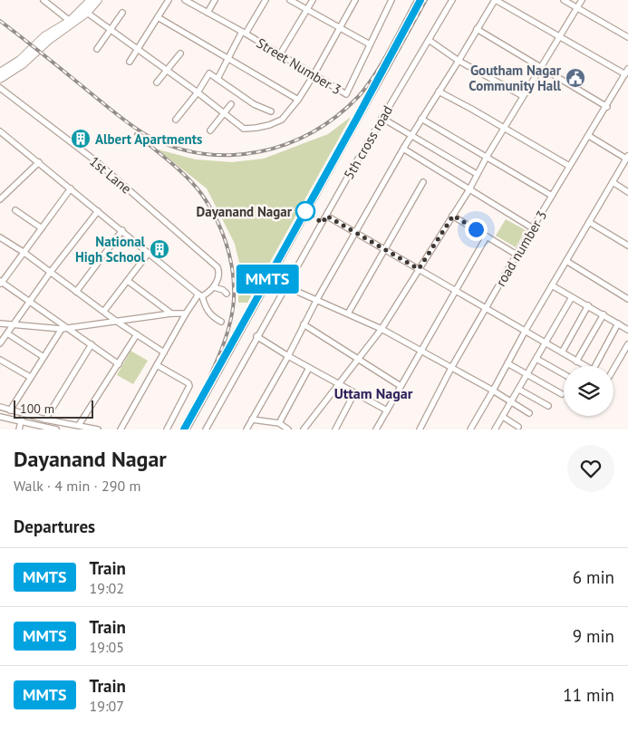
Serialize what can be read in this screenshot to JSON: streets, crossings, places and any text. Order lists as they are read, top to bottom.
{
  "streets": {
    "street": [
      "Street Number 3",
      "5th cross road",
      "1st Lane",
      "road number 3"
    ]
  },
  "districts": ["Uttam Nagar"],
  "places": {
    "public building": ["Goutham Nagar Community Hall"],
    "building": ["Albert Apartments", "National High School"],
    "other": ["Dayanand Nagar"]
  },
  "scale_bar": "100 m",
  "page": {
    "on_map": "MMTS",
    "scale": "100 m",
    "heading": [
      ["Dayanand Nagar", "Walk · 4 min · 290 m"],
      "Departures"
    ],
    "list": [
      {
        "mark": "MMTS",
        "name": "Train",
        "note": "19:02",
        "value": "6 min"
      },
      {
        "mark": "MMTS",
        "name": "Train",
        "note": "19:05",
        "value": "9 min"
      },
      {
        "mark": "MMTS",
        "name": "Train",
        "note": "19:07",
        "value": "11 min"
      }
    ]
  }
}
